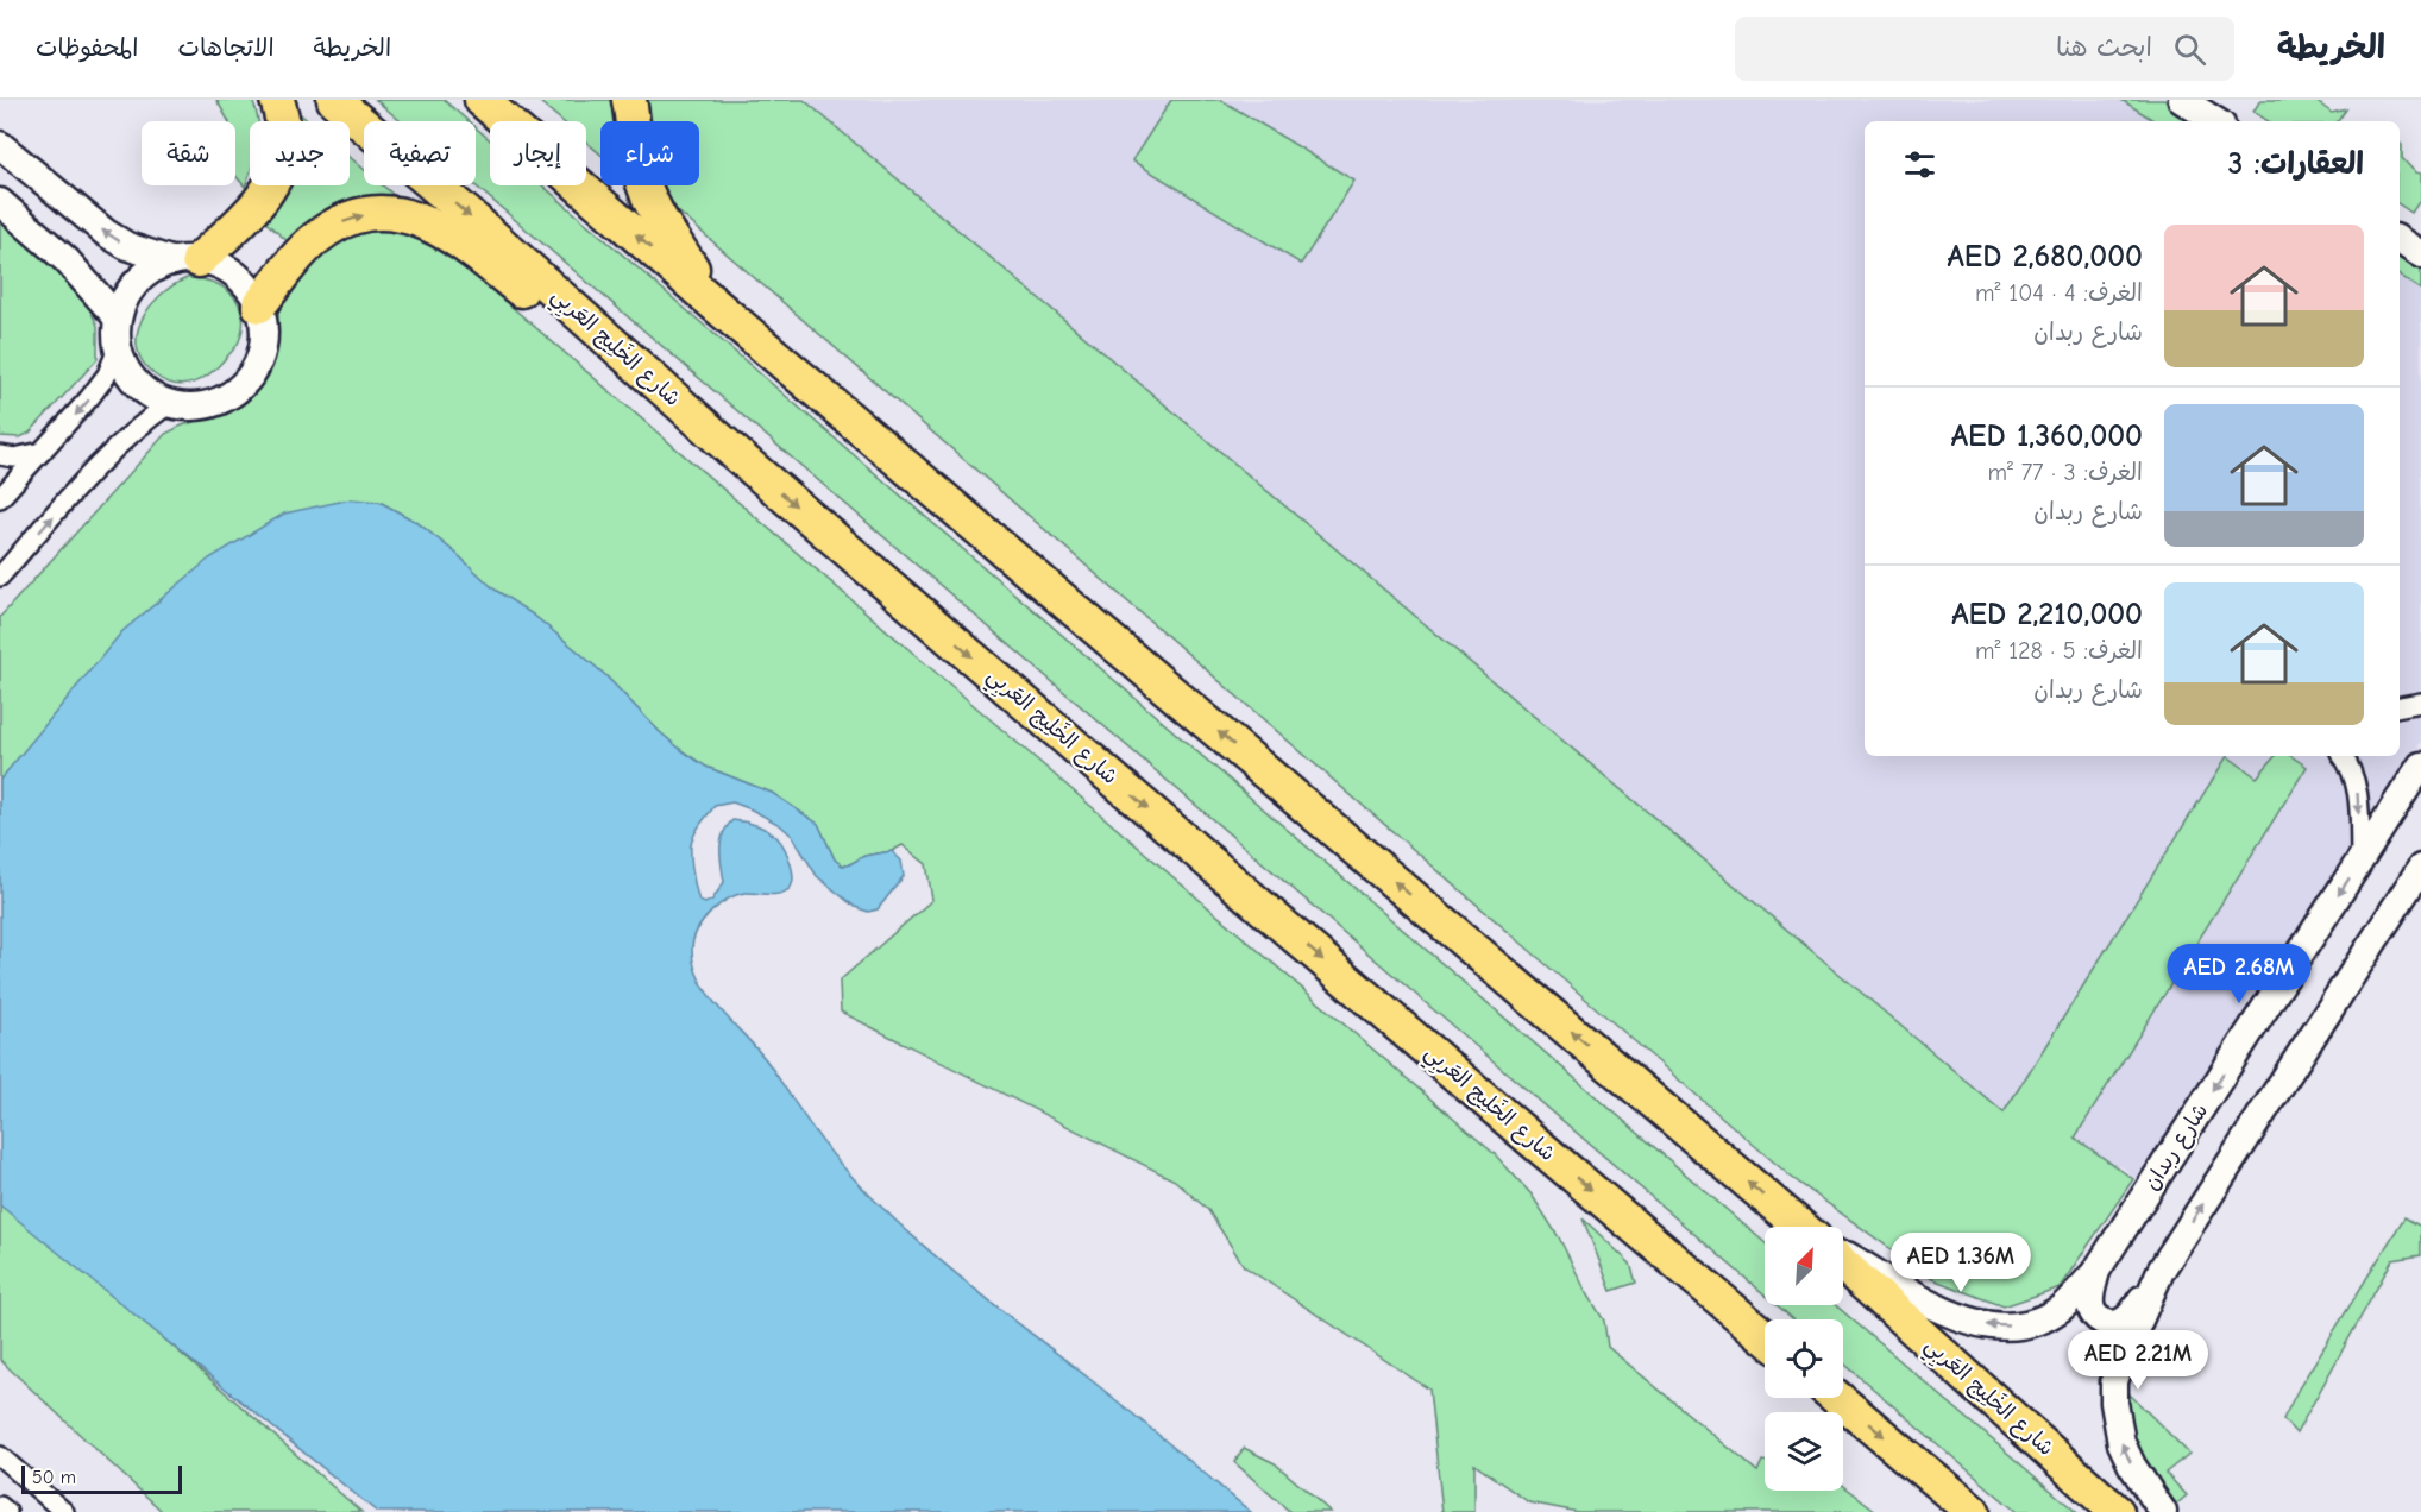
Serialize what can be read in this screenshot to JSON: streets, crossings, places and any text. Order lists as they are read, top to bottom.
{
  "streets": {
    "highway": ["شارع الخَلِيج العَربِي"],
    "main road": ["شارع ربدان"]
  },
  "scale_bar": "50 m",
  "north": "top right",
  "page": {
    "header": "الخريطة",
    "search": "ابحث هنا",
    "nav": ["الخريطة", "الاتجاهات", "المحفوظات"],
    "chip": [
      "شراء",
      "إيجار",
      "تصفية",
      "جديد",
      "شقة"
    ],
    "heading": "العقارات: 3",
    "list": [
      {
        "name": "AED 2,680,000",
        "note": "الغرف: 4 · 104 m² · شارع ربدان"
      },
      {
        "name": "AED 1,360,000",
        "note": "الغرف: 3 · 77 m² · شارع ربدان"
      },
      {
        "name": "AED 2,210,000",
        "note": "الغرف: 5 · 128 m² · شارع ربدان"
      }
    ],
    "price": ["AED 2.68M", "AED 1.36M", "AED 2.21M"],
    "scale": "50 m"
  }
}
